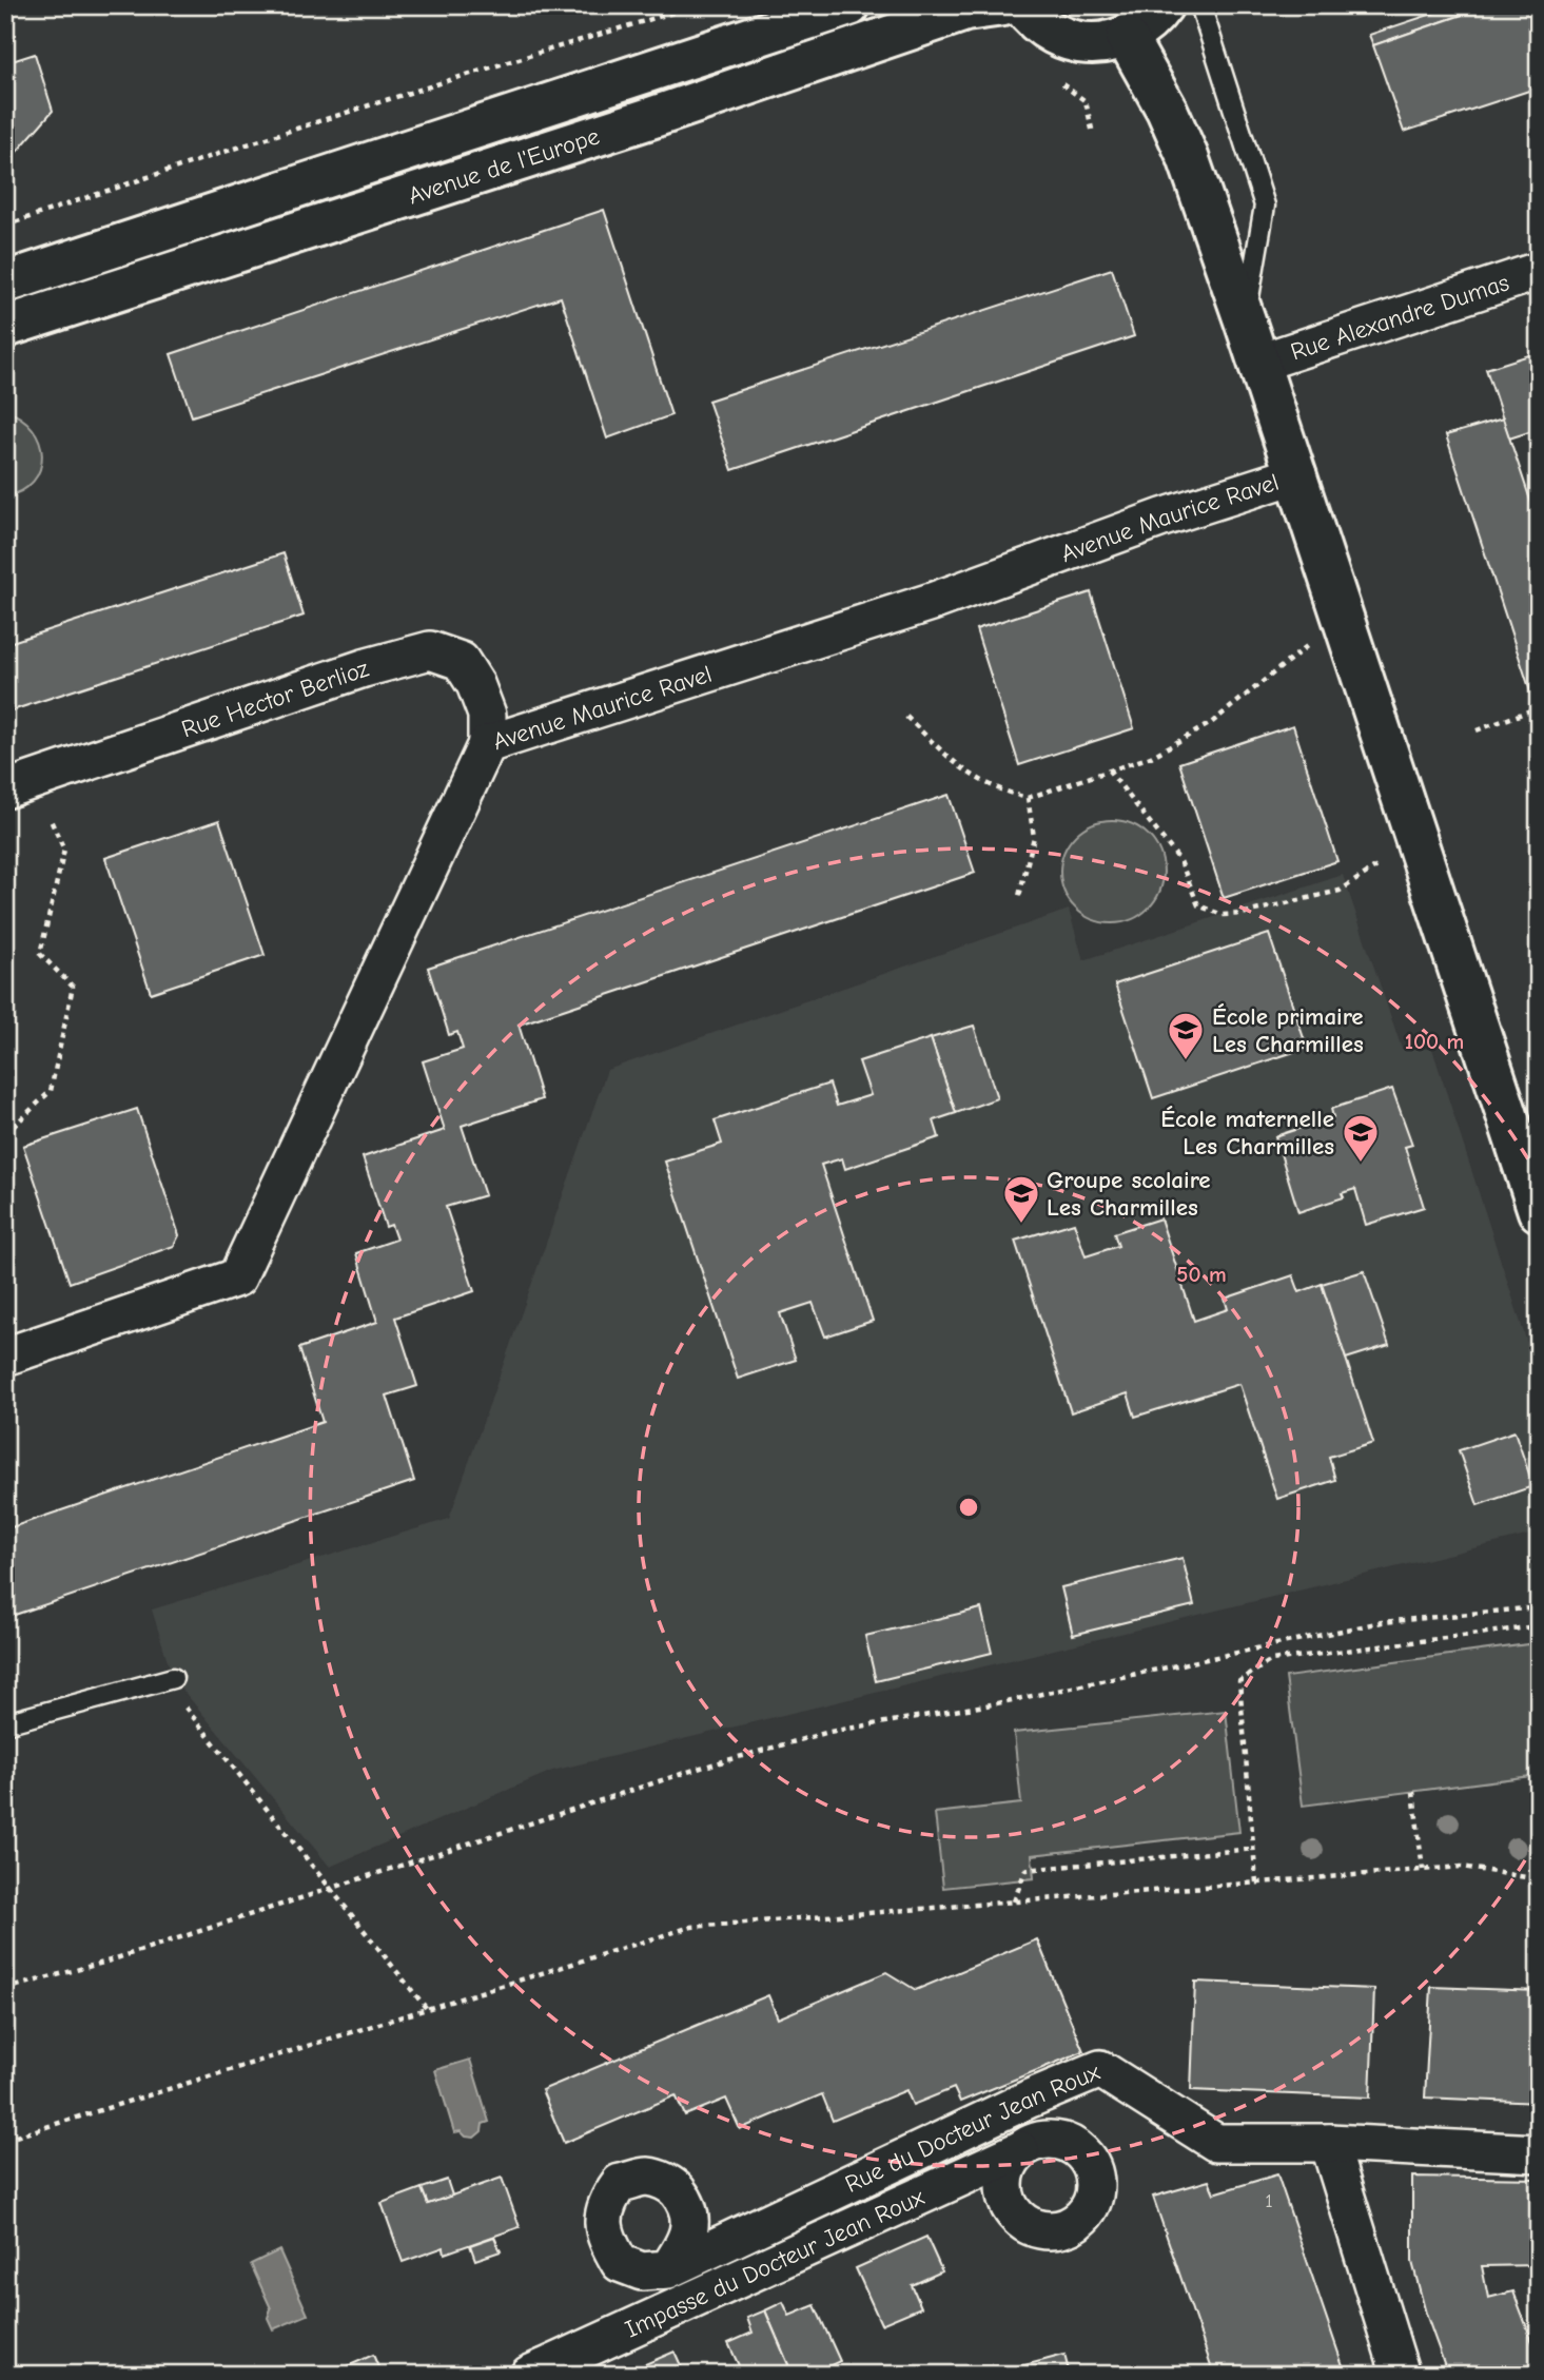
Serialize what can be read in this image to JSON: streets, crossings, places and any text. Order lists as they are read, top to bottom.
{
  "streets": {
    "street": [
      "Avenue de l'Europe",
      "Rue Alexandre Dumas",
      "Avenue Maurice Ravel",
      "Rue Hector Berlioz",
      "Rue du Docteur Jean Roux",
      "Impasse du Docteur Jean Roux"
    ]
  },
  "crossings": [
    ["Avenue Maurice Ravel", "Rue Hector Berlioz"]
  ],
  "places": {
    "school or university": ["École primaire Les Charmilles", "École maternelle Les Charmilles", "Groupe scolaire Les Charmilles"]
  },
  "house_numbers": ["1"],
  "rings": ["100 m", "50 m"]
}
